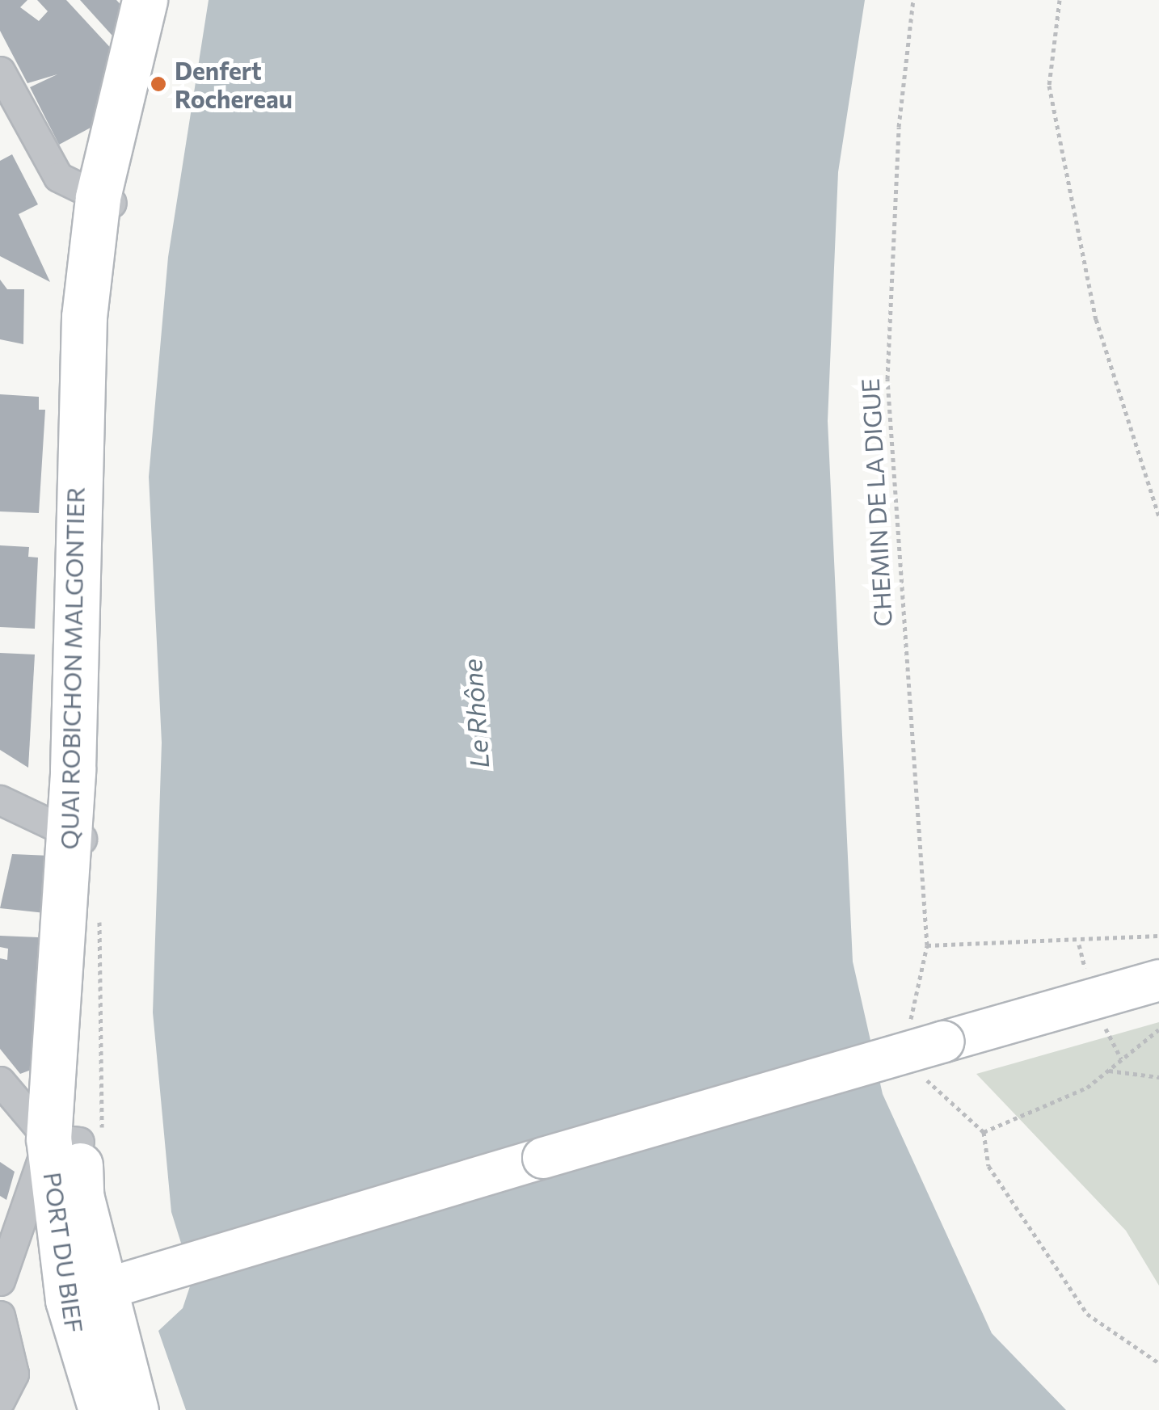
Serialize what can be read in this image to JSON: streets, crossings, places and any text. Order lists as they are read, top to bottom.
{
  "streets": {
    "main road": ["QUAI ROBICHON MALGONTIER", "PORT DU BIEF"],
    "path": ["CHEMIN DE LA DIGUE"]
  },
  "crossings": [
    ["QUAI ROBICHON MALGONTIER", "PORT DU BIEF"]
  ],
  "water": ["Le Rhône"],
  "places": ["Denfert Rochereau"]
}
